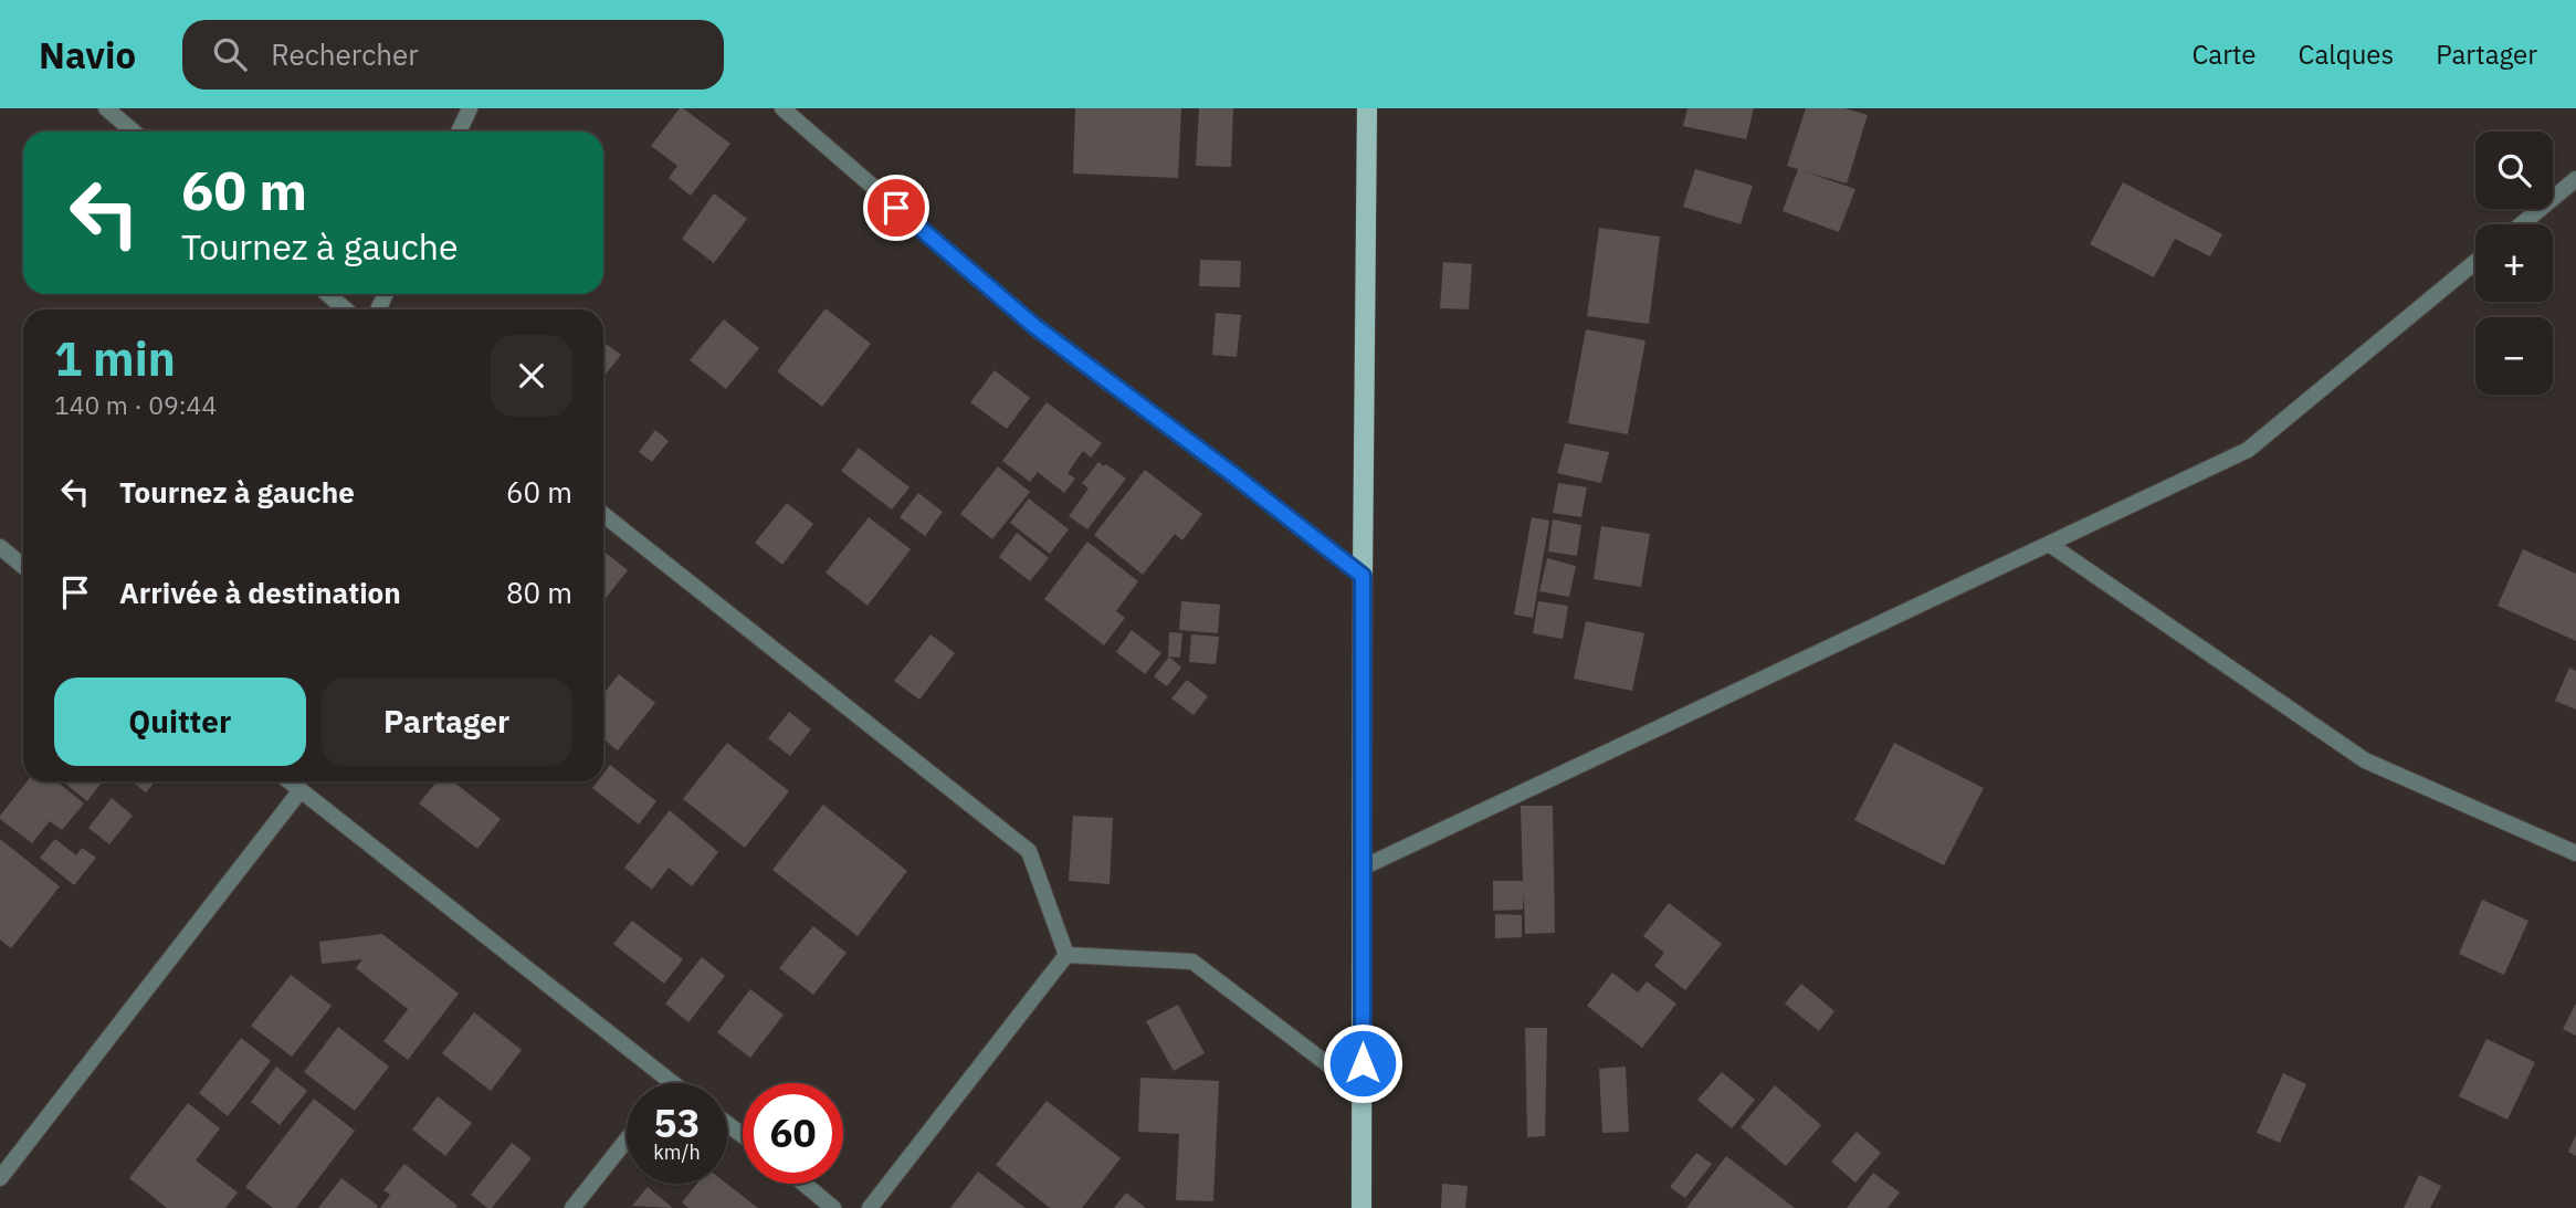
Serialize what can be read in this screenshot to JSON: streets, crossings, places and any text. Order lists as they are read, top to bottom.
{
  "page": {
    "header": "Navio",
    "search": "Rechercher",
    "nav": ["Carte", "Calques", "Partager"],
    "map_buttons": ["+", "−"],
    "turn": ["60 m", "Tournez à gauche"],
    "heading": ["1 min", "140 m · 09:44"],
    "list": [
      {
        "name": "Tournez à gauche",
        "value": "60 m"
      },
      {
        "name": "Arrivée à destination",
        "value": "80 m"
      }
    ],
    "buttons": ["Quitter", "Partager"],
    "speed": "53 km/h",
    "limit": "60"
  }
}
